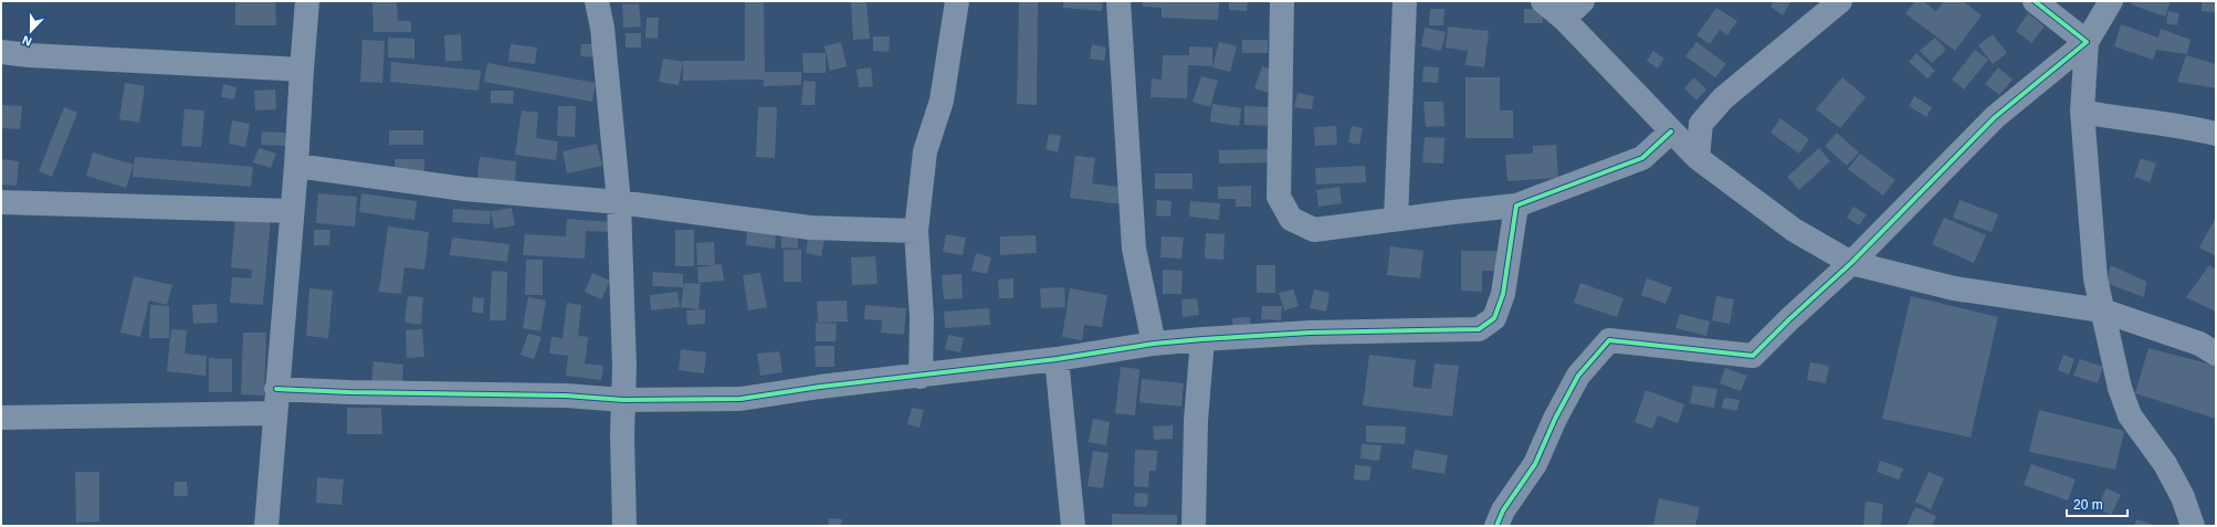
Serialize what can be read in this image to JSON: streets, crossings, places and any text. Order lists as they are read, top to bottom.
{
  "scale_bar": "20 m",
  "north": "bottom"
}
